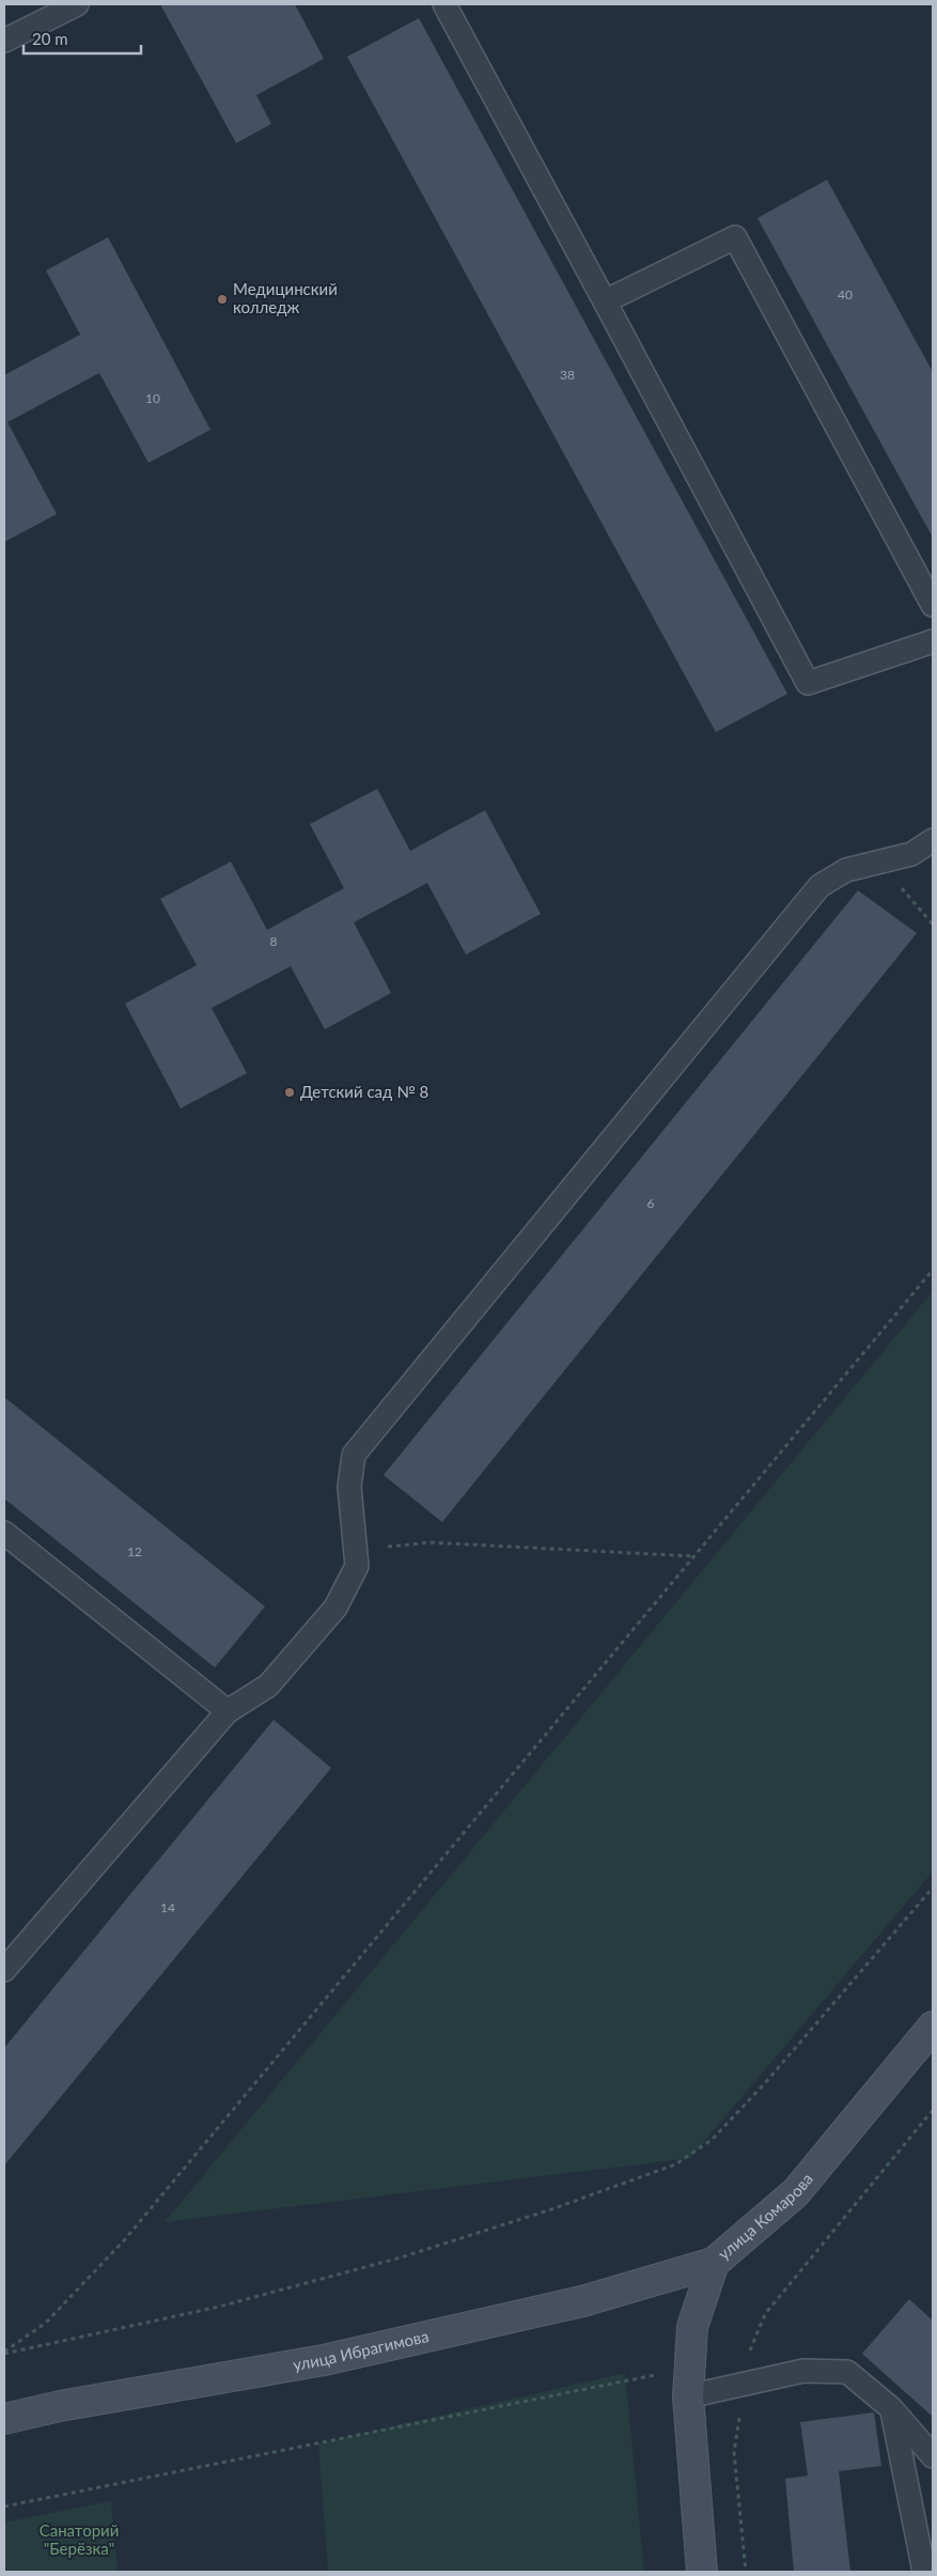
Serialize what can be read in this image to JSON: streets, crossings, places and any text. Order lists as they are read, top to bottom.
{
  "streets": {
    "main road": ["улица Комарова", "улица Ибрагимова"]
  },
  "crossings": [
    ["улица Комарова", "улица Ибрагимова"]
  ],
  "parks": ["Санаторий \"Берёзка\""],
  "places": ["Медицинский колледж", "Детский сад № 8"],
  "house_numbers": [
    "40",
    "38",
    "10",
    "8",
    "6",
    "12",
    "14"
  ],
  "scale_bar": "20 m"
}
